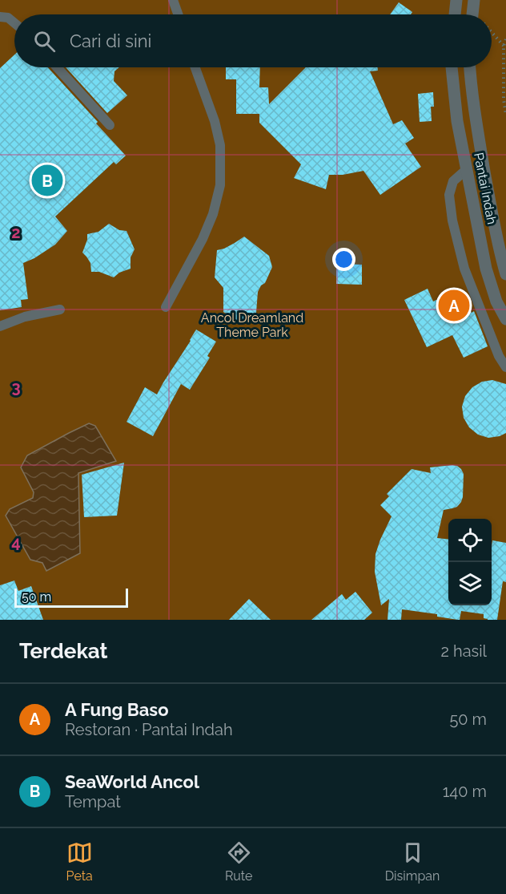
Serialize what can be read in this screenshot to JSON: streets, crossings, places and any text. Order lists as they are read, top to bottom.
{
  "streets": {
    "street": ["Pantai Indah"]
  },
  "parks": ["Ancol Dreamland Theme Park"],
  "scale_bar": "50 m",
  "page": {
    "search": "Cari di sini",
    "pins": ["B", "A"],
    "scale": "50 m",
    "heading": ["Terdekat", "2 hasil"],
    "list": [
      {
        "mark": "A",
        "name": "A Fung Baso",
        "note": "Restoran · Pantai Indah",
        "value": "50 m"
      },
      {
        "mark": "B",
        "name": "SeaWorld Ancol",
        "note": "Tempat",
        "value": "140 m"
      }
    ],
    "nav": ["Peta", "Rute", "Disimpan"]
  },
  "grid": {
    "rows": ["2", "3", "4"]
  }
}
